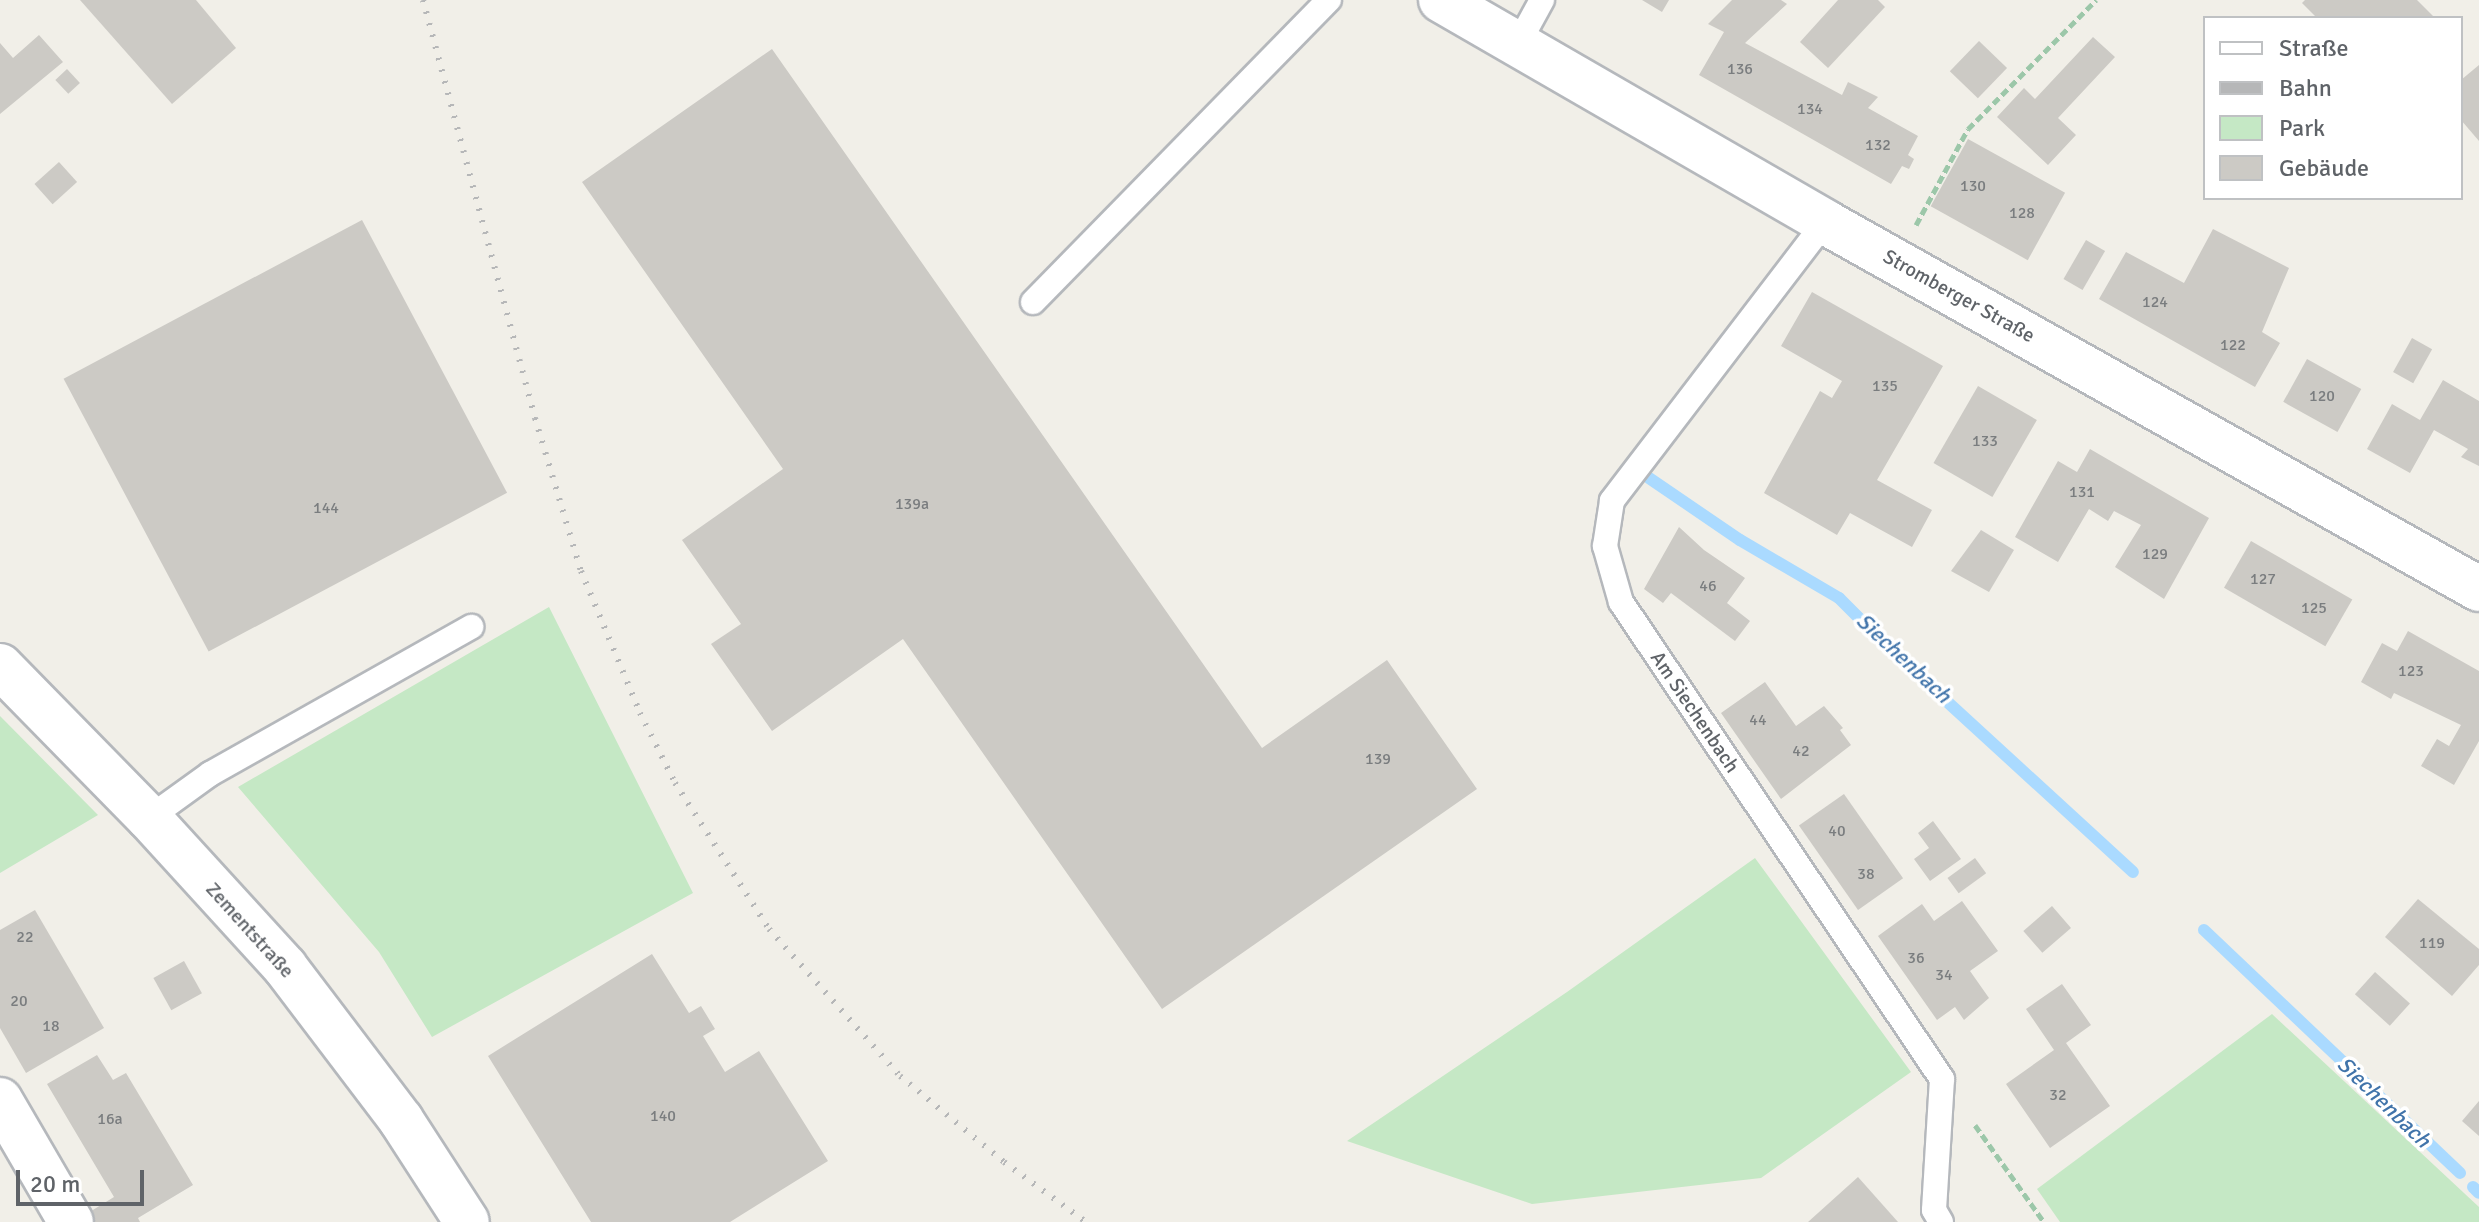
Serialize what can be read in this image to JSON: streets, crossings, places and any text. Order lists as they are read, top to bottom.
{
  "streets": {
    "main road": ["Stromberger Straße", "Zementstraße"],
    "lane": ["Am Siechenbach"]
  },
  "crossings": [
    ["Stromberger Straße", "Am Siechenbach"]
  ],
  "water": ["Siechenbach"],
  "house_numbers": [
    "136",
    "134",
    "132",
    "130",
    "128",
    "124",
    "122",
    "135",
    "120",
    "133",
    "131",
    "139a",
    "144",
    "129",
    "127",
    "46",
    "125",
    "123",
    "44",
    "42",
    "139",
    "40",
    "38",
    "22",
    "119",
    "36",
    "34",
    "20",
    "18",
    "32",
    "140",
    "16a"
  ],
  "legend": [
    "Straße",
    "Bahn",
    "Park",
    "Gebäude"
  ],
  "scale_bar": "20 m"
}
